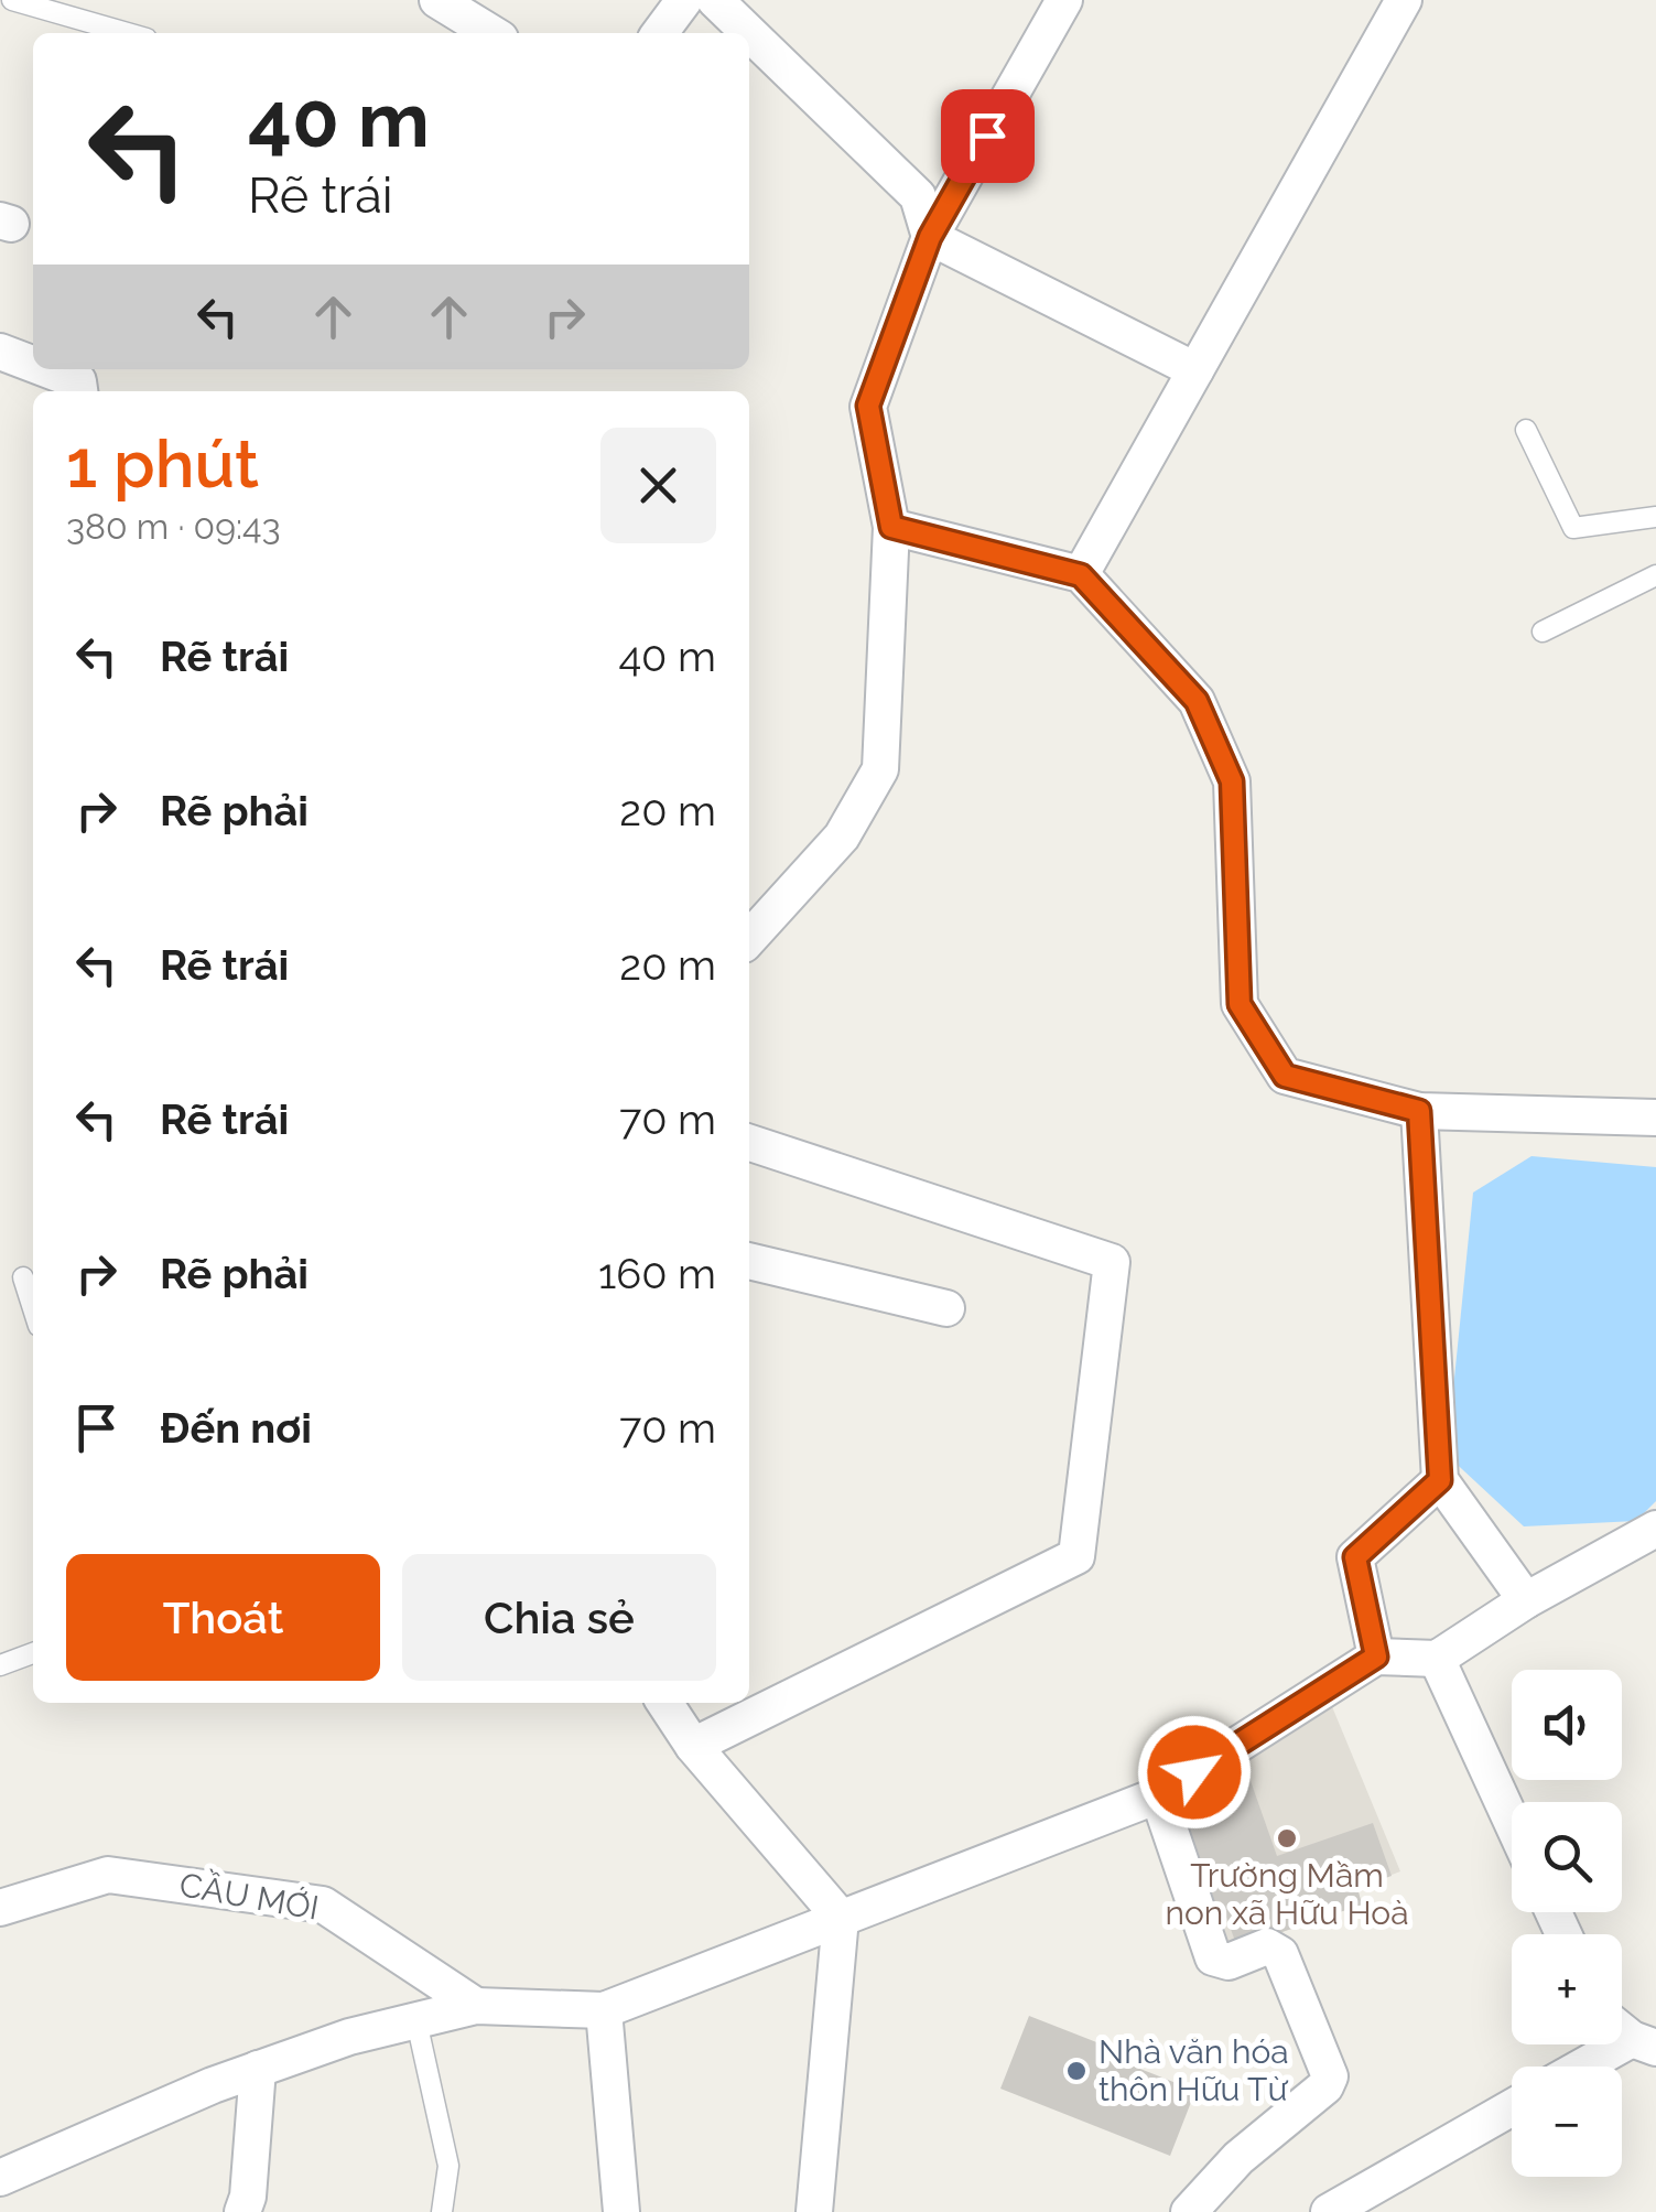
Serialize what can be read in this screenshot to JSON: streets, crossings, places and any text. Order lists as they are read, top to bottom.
{
  "streets": {
    "street": ["CẦU MỚI"]
  },
  "places": ["Trường Mầm non xã Hữu Hoà", "Nhà văn hóa thôn Hữu Từ"],
  "page": {
    "turn": ["40 m", "Rẽ trái"],
    "heading": ["1 phút", "380 m · 09:43"],
    "list": [
      {
        "name": "Rẽ trái",
        "value": "40 m"
      },
      {
        "name": "Rẽ phải",
        "value": "20 m"
      },
      {
        "name": "Rẽ trái",
        "value": "20 m"
      },
      {
        "name": "Rẽ trái",
        "value": "70 m"
      },
      {
        "name": "Rẽ phải",
        "value": "160 m"
      },
      {
        "name": "Đến nơi",
        "value": "70 m"
      }
    ],
    "buttons": ["Thoát", "Chia sẻ"],
    "map_buttons": ["+", "−"]
  }
}
